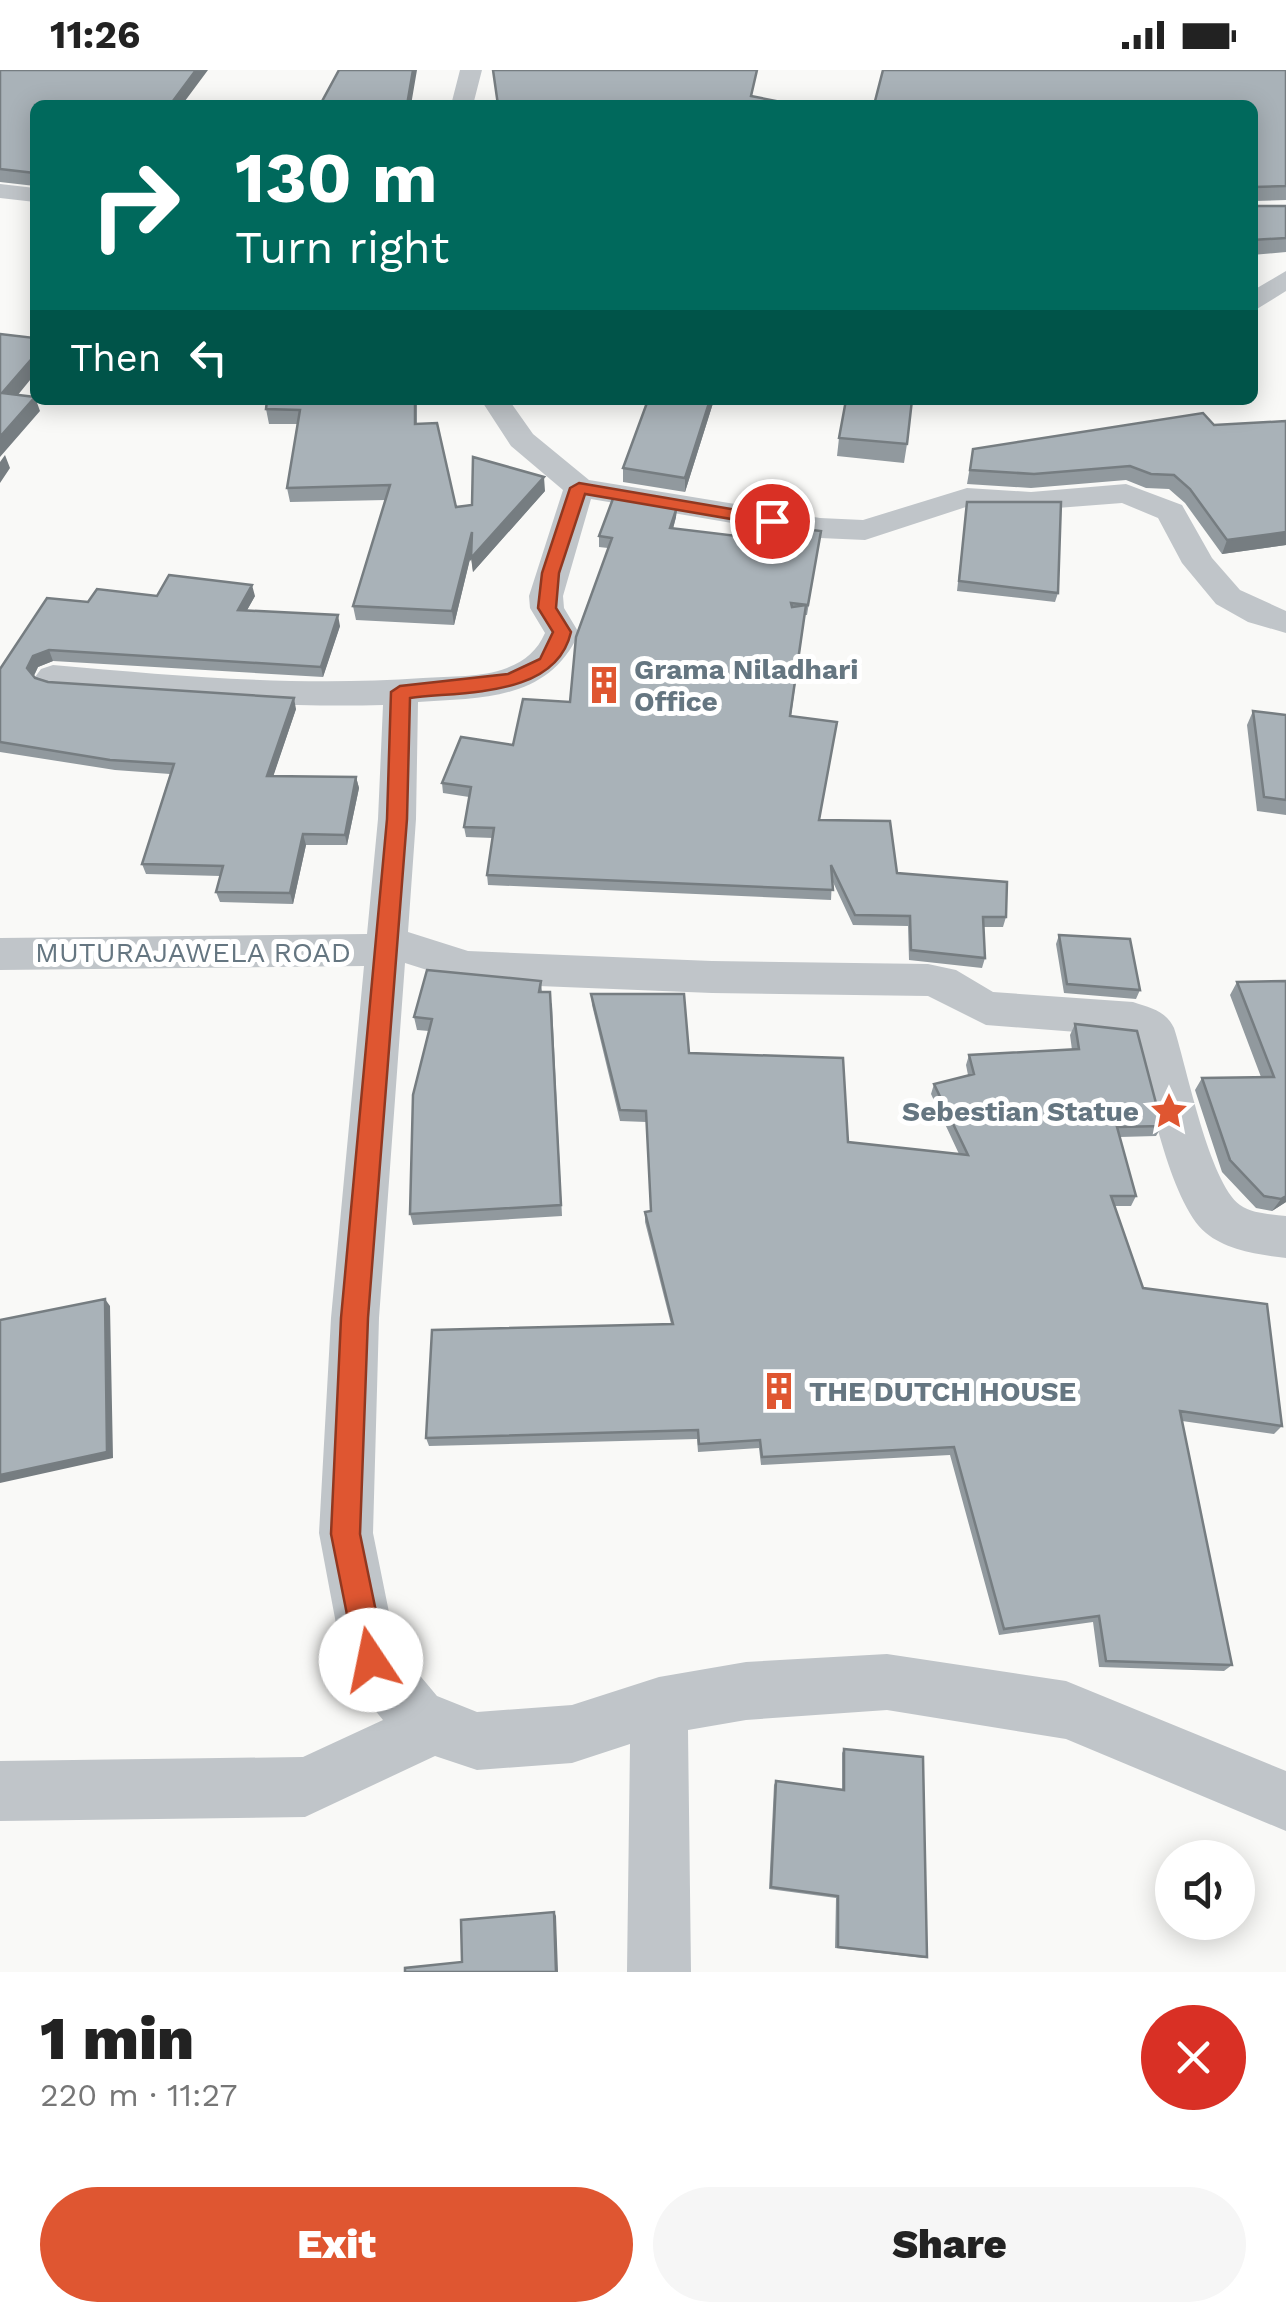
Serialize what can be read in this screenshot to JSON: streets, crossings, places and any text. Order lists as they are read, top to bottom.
{
  "streets": {
    "street": ["MUTURAJAWELA ROAD"]
  },
  "places": {
    "building": ["Grama Niladhari Office", "THE DUTCH HOUSE"],
    "place": ["Sebestian Statue"]
  },
  "page": {
    "status": "11:26",
    "turn": ["130 m", "Turn right"],
    "then": "Then",
    "heading": ["1 min", "220 m · 11:27"],
    "buttons": ["Exit", "Share"]
  }
}
